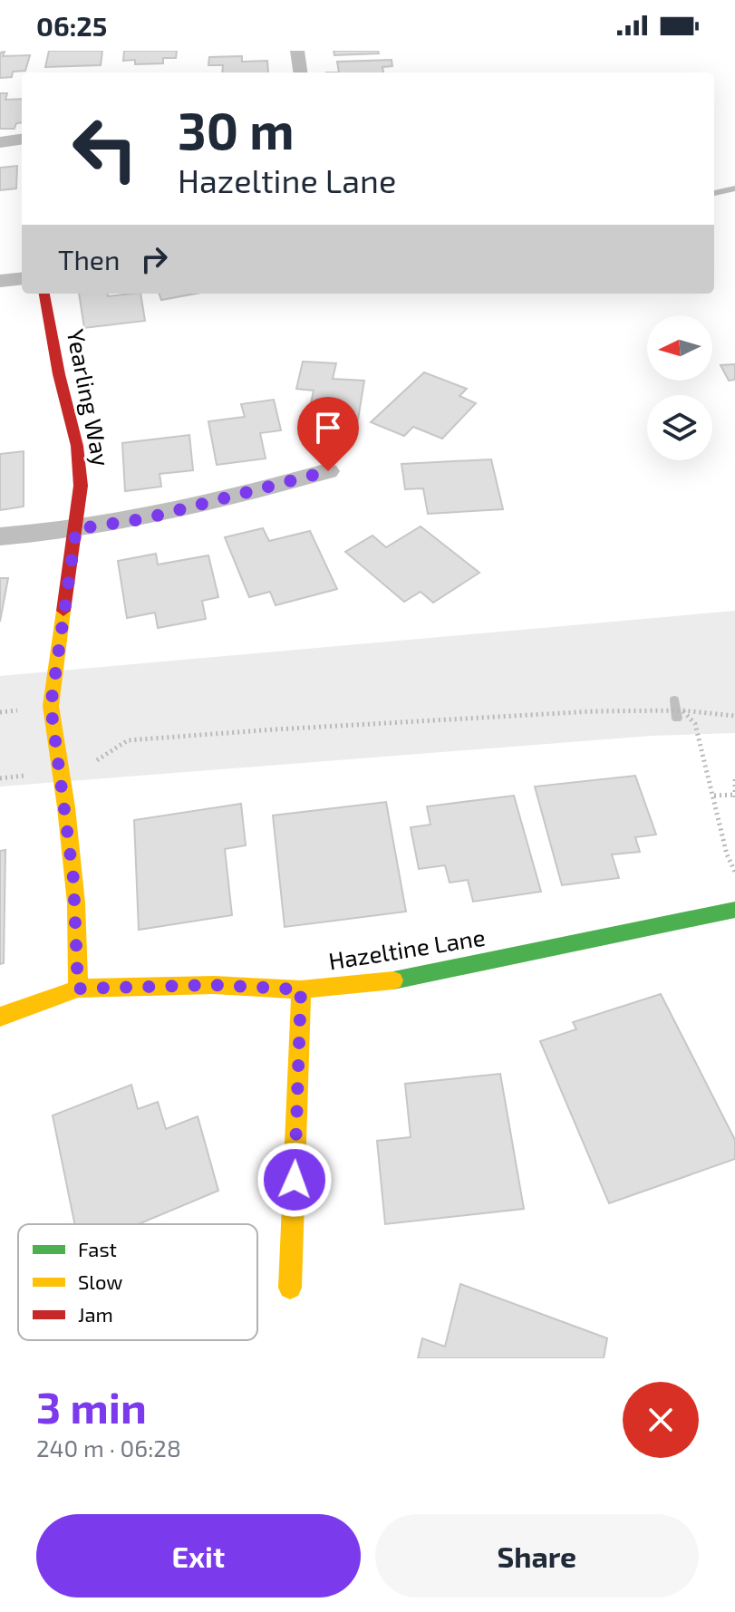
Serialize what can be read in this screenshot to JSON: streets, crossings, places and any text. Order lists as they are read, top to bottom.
{
  "streets": {
    "street": ["Yearling Way", "Hazeltine Lane"]
  },
  "crossings": [
    ["Yearling Way", "Hazeltine Lane"]
  ],
  "legend": ["Fast", "Slow", "Jam"],
  "north": "left",
  "page": {
    "status": "06:25",
    "turn": ["30 m", "Hazeltine Lane"],
    "then": "Then",
    "heading": ["3 min", "240 m · 06:28"],
    "buttons": ["Exit", "Share"]
  }
}
